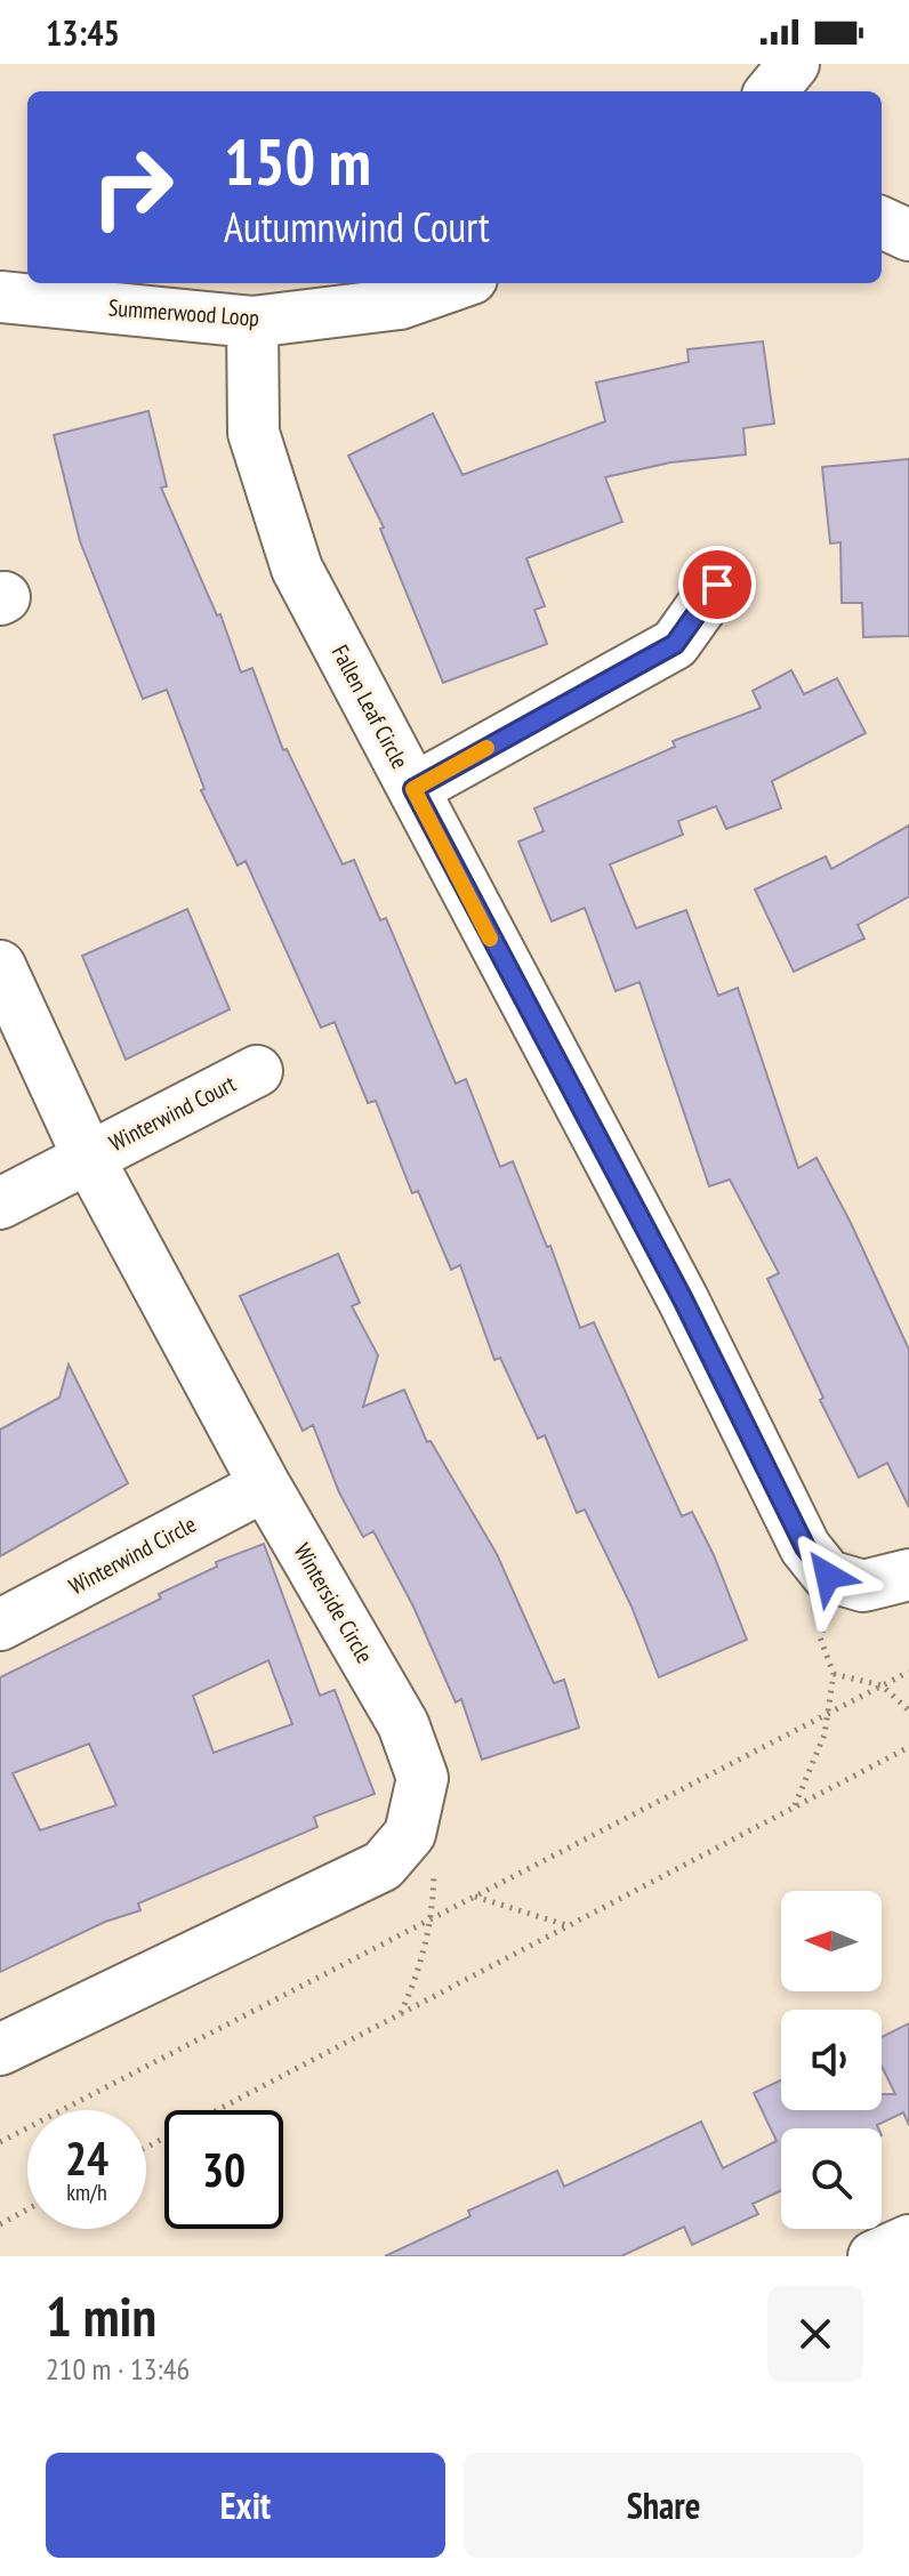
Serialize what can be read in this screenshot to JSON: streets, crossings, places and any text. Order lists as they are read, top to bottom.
{
  "streets": {
    "street": [
      "Summerwood Loop",
      "Fallen Leaf Circle",
      "Winterwind Court",
      "Winterwind Circle",
      "Winterside Circle"
    ]
  },
  "crossings": [
    ["Summerwood Loop", "Fallen Leaf Circle"],
    ["Winterwind Court", "Winterside Circle"],
    ["Winterwind Circle", "Winterside Circle"]
  ],
  "north": "left",
  "page": {
    "status": "13:45",
    "turn": ["150 m", "Autumnwind Court"],
    "speed": "24 km/h",
    "limit": "30",
    "heading": ["1 min", "210 m · 13:46"],
    "buttons": ["Exit", "Share"]
  }
}
